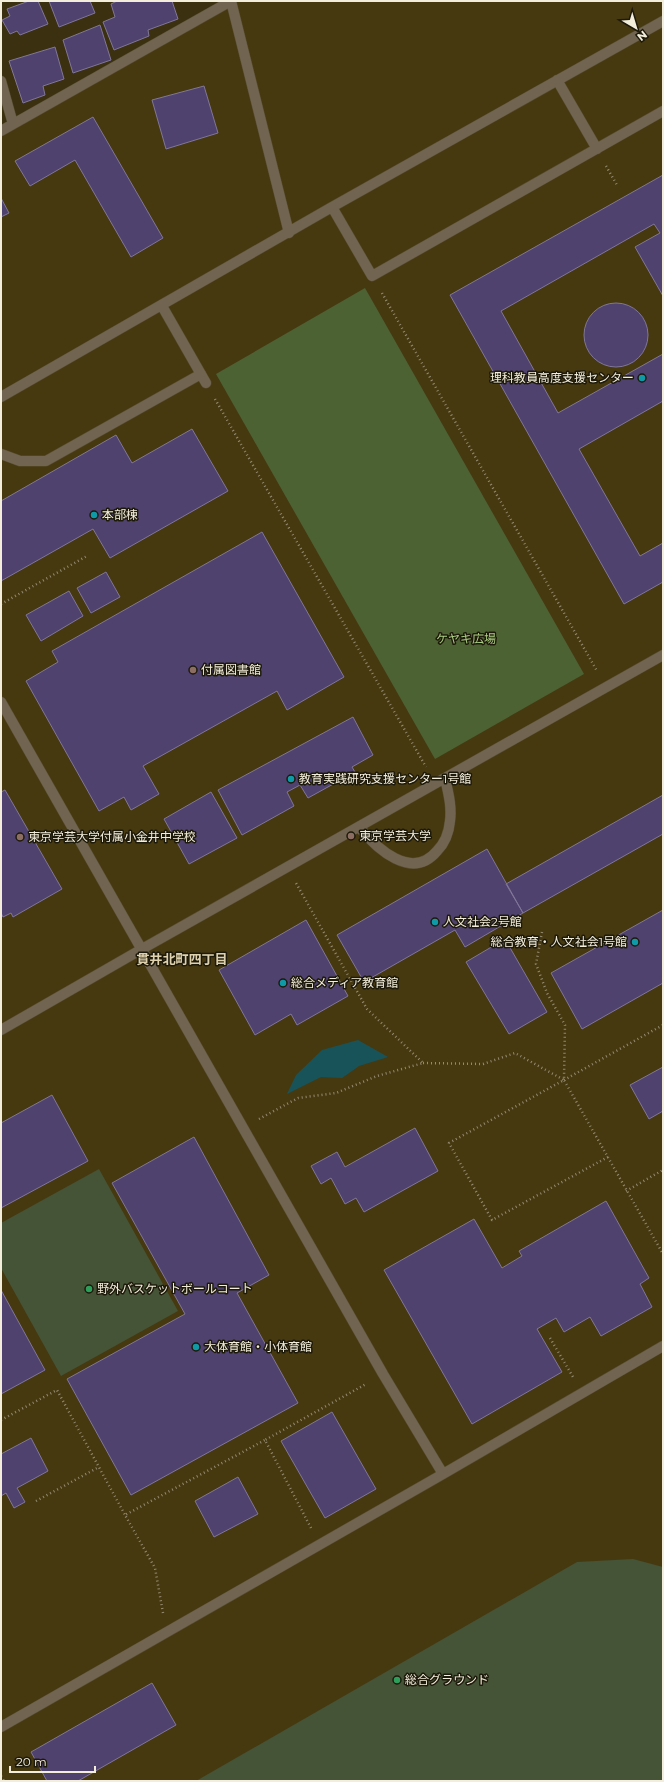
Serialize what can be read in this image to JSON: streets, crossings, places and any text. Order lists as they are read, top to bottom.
{
  "districts": ["貫井北町四丁目"],
  "parks": ["ケヤキ広場"],
  "places": [
    "理科教員高度支援センター",
    "本部棟",
    "付属図書館",
    "教育実践研究支援センター1号館",
    "東京学芸大学",
    "東京学芸大学付属小金井中学校",
    "人文社会2号館",
    "総合教育・人文社会1号館",
    "総合メディア教育館",
    "野外バスケットボールコート",
    "大体育館・小体育館",
    "総合グラウンド"
  ],
  "scale_bar": "20 m",
  "north": "bottom right"
}
